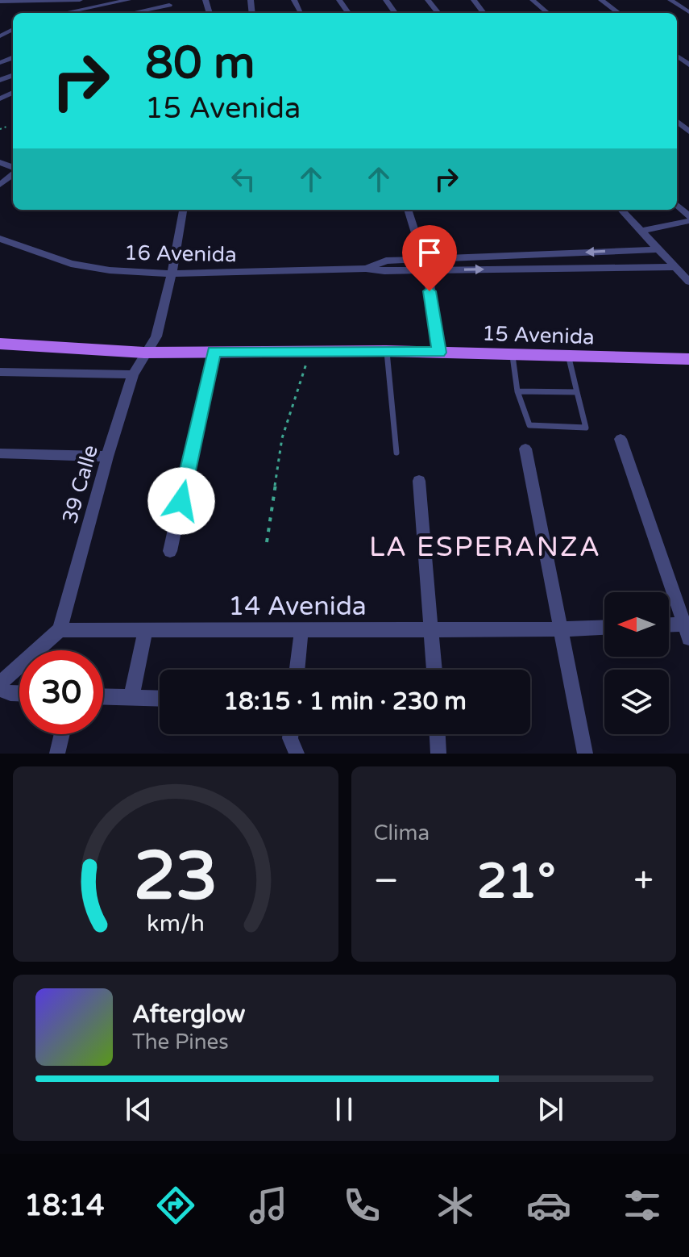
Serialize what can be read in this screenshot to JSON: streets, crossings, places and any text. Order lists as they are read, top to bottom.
{
  "streets": {
    "main road": ["15 Avenida"],
    "street": ["16 Avenida", "39 Calle", "14 Avenida"]
  },
  "crossings": [
    ["16 Avenida", "39 Calle"],
    ["15 Avenida", "39 Calle"],
    ["39 Calle", "14 Avenida"]
  ],
  "districts": ["LA ESPERANZA"],
  "north": "left",
  "page": {
    "turn": ["80 m", "15 Avenida"],
    "limit": "30",
    "trip": "18:15 · 1 min · 230 m",
    "tile": "Clima",
    "heat": ["−", "21°", "+"],
    "song": ["Afterglow", "The Pines"],
    "tabs": "18:14",
    "gauge": ["23", "km/h"]
  }
}
